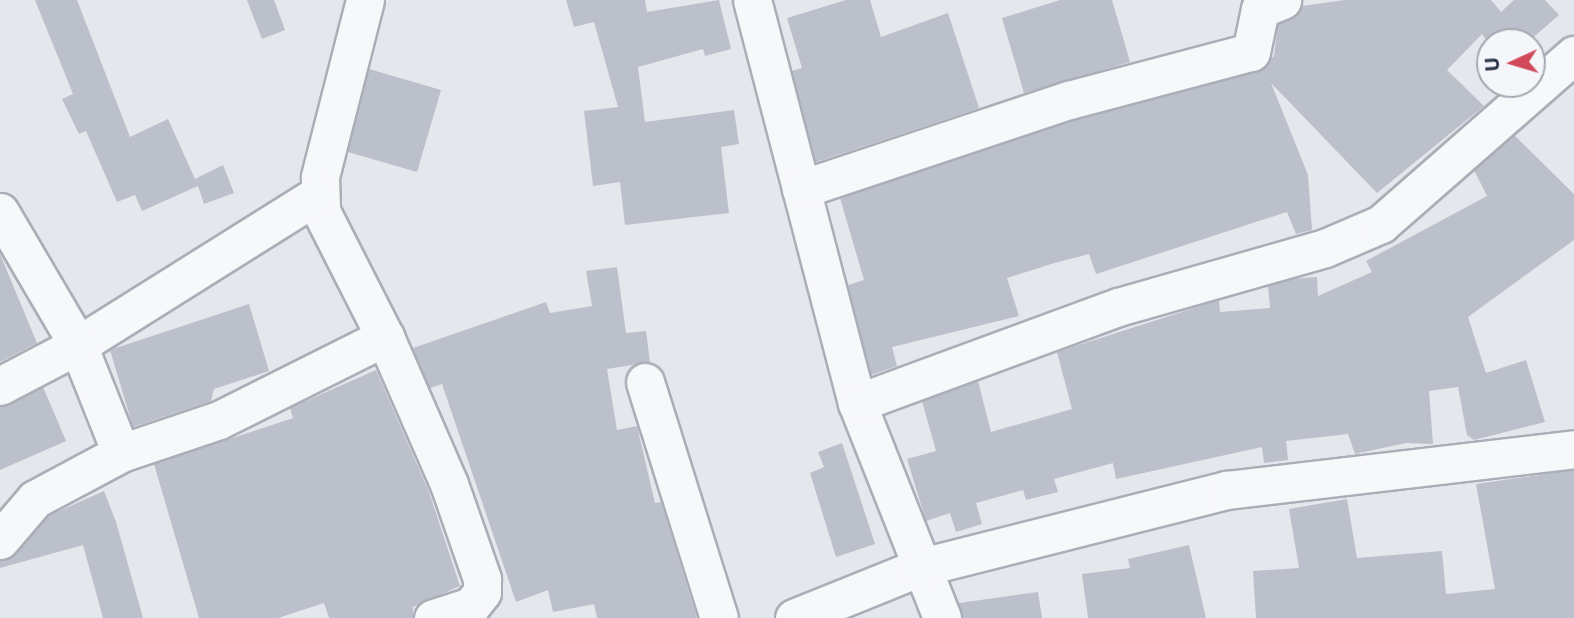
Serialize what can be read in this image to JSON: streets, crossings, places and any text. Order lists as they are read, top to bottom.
{
  "north": "left"
}
